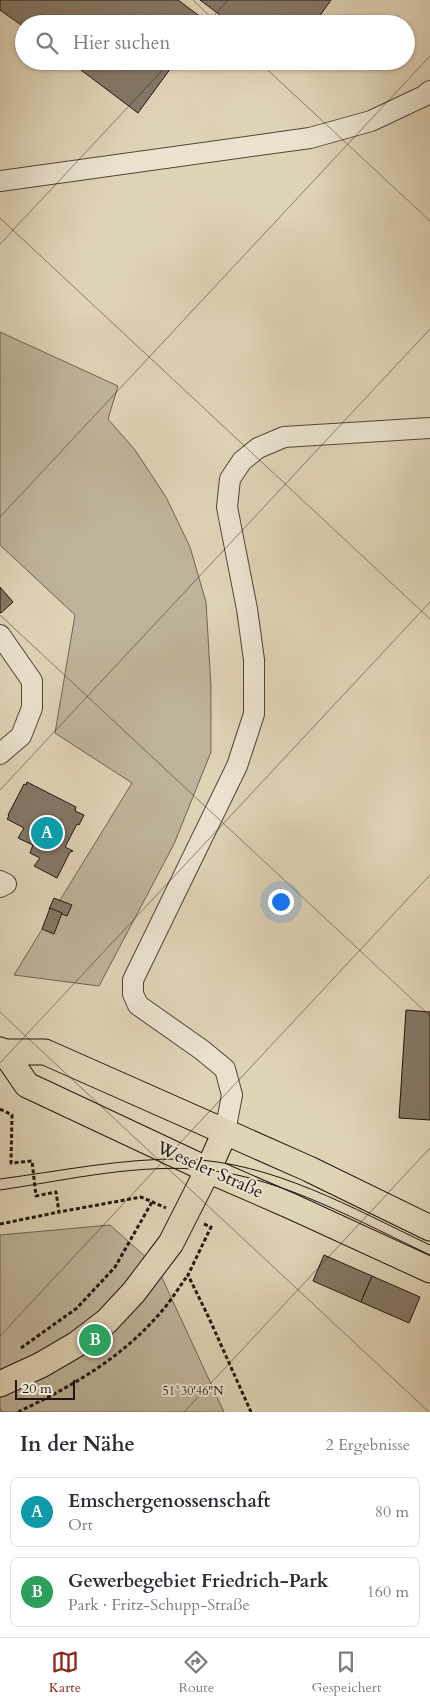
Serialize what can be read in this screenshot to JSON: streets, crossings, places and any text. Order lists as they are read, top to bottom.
{
  "streets": {
    "main road": ["Weseler Straße"]
  },
  "scale_bar": "20 m",
  "page": {
    "search": "Hier suchen",
    "pins": ["A", "B"],
    "scale": "20 m",
    "heading": ["In der Nähe", "2 Ergebnisse"],
    "list": [
      {
        "mark": "A",
        "name": "Emschergenossenschaft",
        "note": "Ort",
        "value": "80 m"
      },
      {
        "mark": "B",
        "name": "Gewerbegebiet Friedrich-Park",
        "note": "Park · Fritz-Schupp-Straße",
        "value": "160 m"
      }
    ],
    "nav": ["Karte", "Route", "Gespeichert"]
  },
  "coordinates": ["51°30'46\"N"]
}
